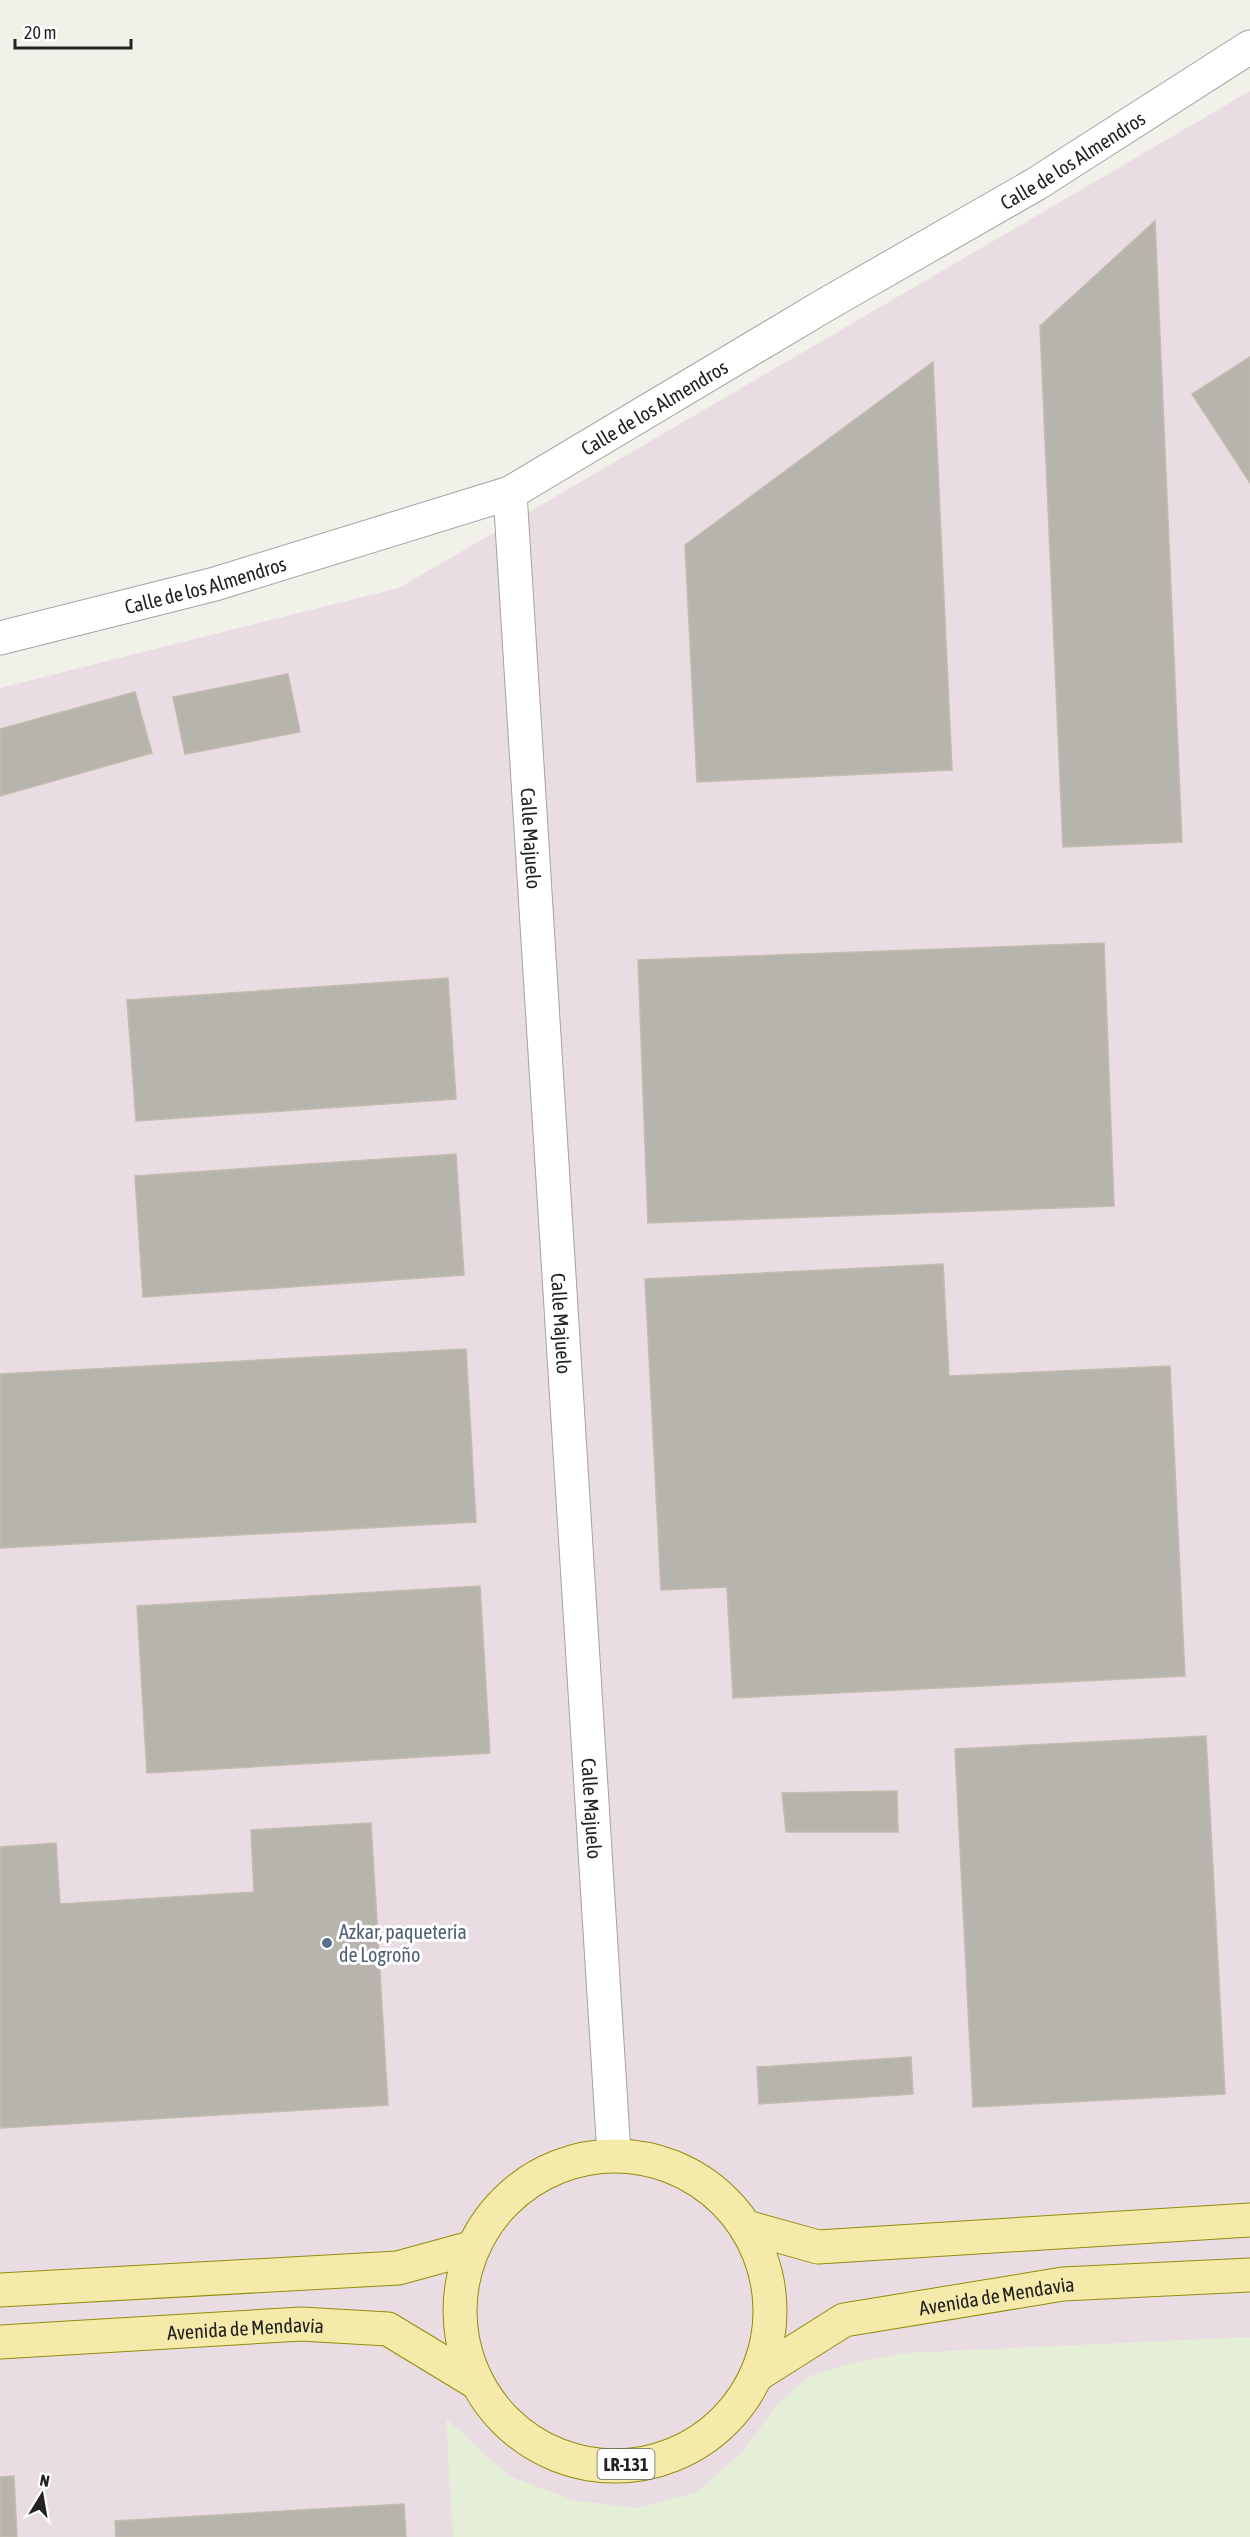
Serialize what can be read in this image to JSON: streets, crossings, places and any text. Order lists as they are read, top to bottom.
{
  "streets": {
    "main road": ["Avenida de Mendavia", "LR-131"],
    "street": ["Calle de los Almendros", "Calle Majuelo"]
  },
  "crossings": [
    ["Calle de los Almendros", "Calle Majuelo"],
    ["Calle Majuelo", "LR-131"],
    ["Avenida de Mendavia", "LR-131"]
  ],
  "places": ["Azkar, paquetería de Logroño"],
  "scale_bar": "20 m",
  "north": "top"
}
